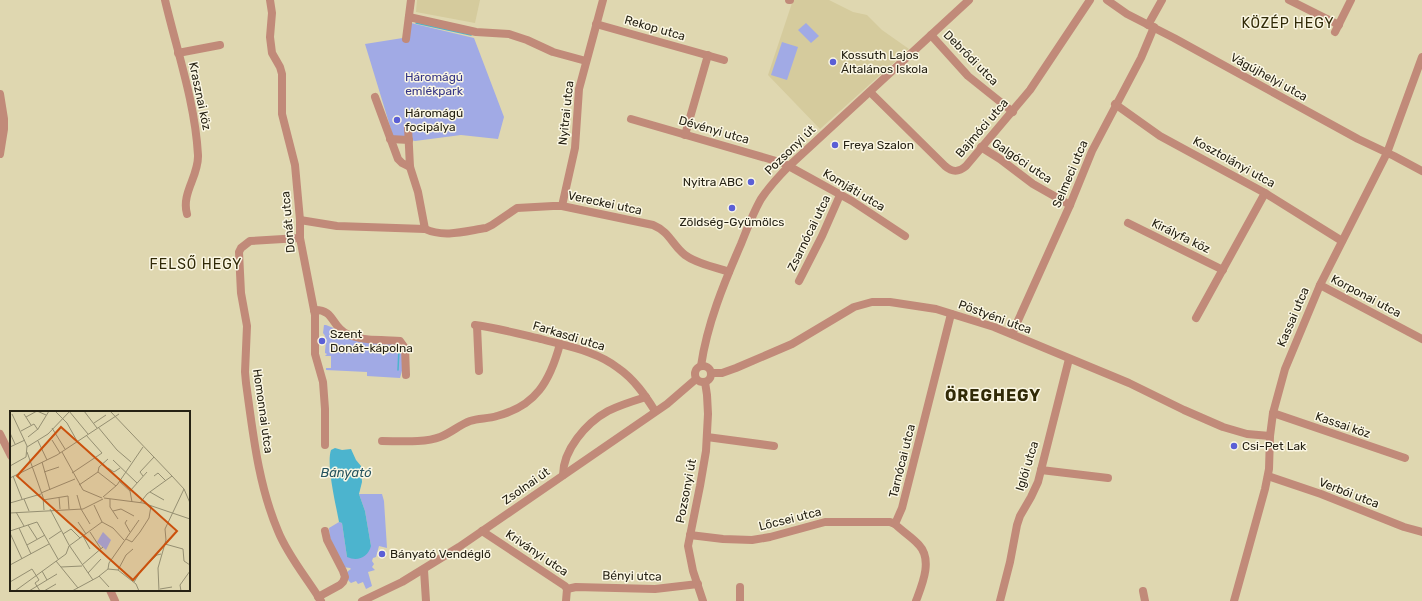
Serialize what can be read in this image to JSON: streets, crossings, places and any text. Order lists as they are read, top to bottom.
{
  "streets": {
    "street": [
      "Rekop utca",
      "Debrődi utca",
      "Vágújhelyi utca",
      "Krasznai köz",
      "Nyitrai utca",
      "Bajmóci utca",
      "Dévényi utca",
      "Pozsonyi út",
      "Galgóci utca",
      "Kosztolányi utca",
      "Selmeci utca",
      "Komjáti utca",
      "Vereckei utca",
      "Donát utca",
      "Zsarnócai utca",
      "Királyfa köz",
      "Korponai utca",
      "Pöstyéni utca",
      "Kassai utca",
      "Farkasdi utca",
      "Homonnai utca",
      "Kassai köz",
      "Tarnócai utca",
      "Iglói utca",
      "Zsolnai út",
      "Verbói utca",
      "Lőcsei utca",
      "Kriványi utca",
      "Bényi utca"
    ]
  },
  "crossings": [
    ["Rekop utca", "Nyitrai utca"],
    ["Debrődi utca", "Bajmóci utca"],
    ["Debrődi utca", "Pozsonyi út"],
    ["Vágújhelyi utca", "Selmeci utca"],
    ["Vágújhelyi utca", "Kassai utca"],
    ["Nyitrai utca", "Vereckei utca"],
    ["Bajmóci utca", "Pozsonyi út"],
    ["Bajmóci utca", "Galgóci utca"],
    ["Dévényi utca", "Pozsonyi út"],
    ["Dévényi utca", "Komjáti utca"],
    ["Pozsonyi út", "Komjáti utca"],
    ["Pozsonyi út", "Vereckei utca"],
    ["Pozsonyi út", "Pöstyéni utca"],
    ["Pozsonyi út", "Zsolnai út"],
    ["Pozsonyi út", "Lőcsei utca"],
    ["Pozsonyi út", "Bényi utca"],
    ["Galgóci utca", "Selmeci utca"],
    ["Kosztolányi utca", "Selmeci utca"],
    ["Kosztolányi utca", "Kassai utca"],
    ["Selmeci utca", "Pöstyéni utca"],
    ["Komjáti utca", "Zsarnócai utca"],
    ["Vereckei utca", "Donát utca"],
    ["Donát utca", "Homonnai utca"],
    ["Korponai utca", "Kassai utca"],
    ["Pöstyéni utca", "Kassai utca"],
    ["Pöstyéni utca", "Tarnócai utca"],
    ["Pöstyéni utca", "Iglói utca"],
    ["Pöstyéni utca", "Zsolnai út"],
    ["Kassai utca", "Kassai köz"],
    ["Kassai utca", "Verbói utca"],
    ["Farkasdi utca", "Zsolnai út"],
    ["Tarnócai utca", "Lőcsei utca"],
    ["Zsolnai út", "Kriványi utca"],
    ["Kriványi utca", "Bényi utca"]
  ],
  "districts": ["KÖZÉP HEGY", "FELSŐ HEGY", "ÖREGHEGY"],
  "water": ["Bányató"],
  "parks": ["Háromágú emlékpark"],
  "places": [
    "Kossuth Lajos Általános Iskola",
    "Háromágú focipálya",
    "Freya Szalon",
    "Nyitra ABC",
    "Zöldség-Gyümölcs",
    "Szent Donát-kápolna",
    "Csi-Pet Lak",
    "Bányató Vendéglő"
  ]
}
